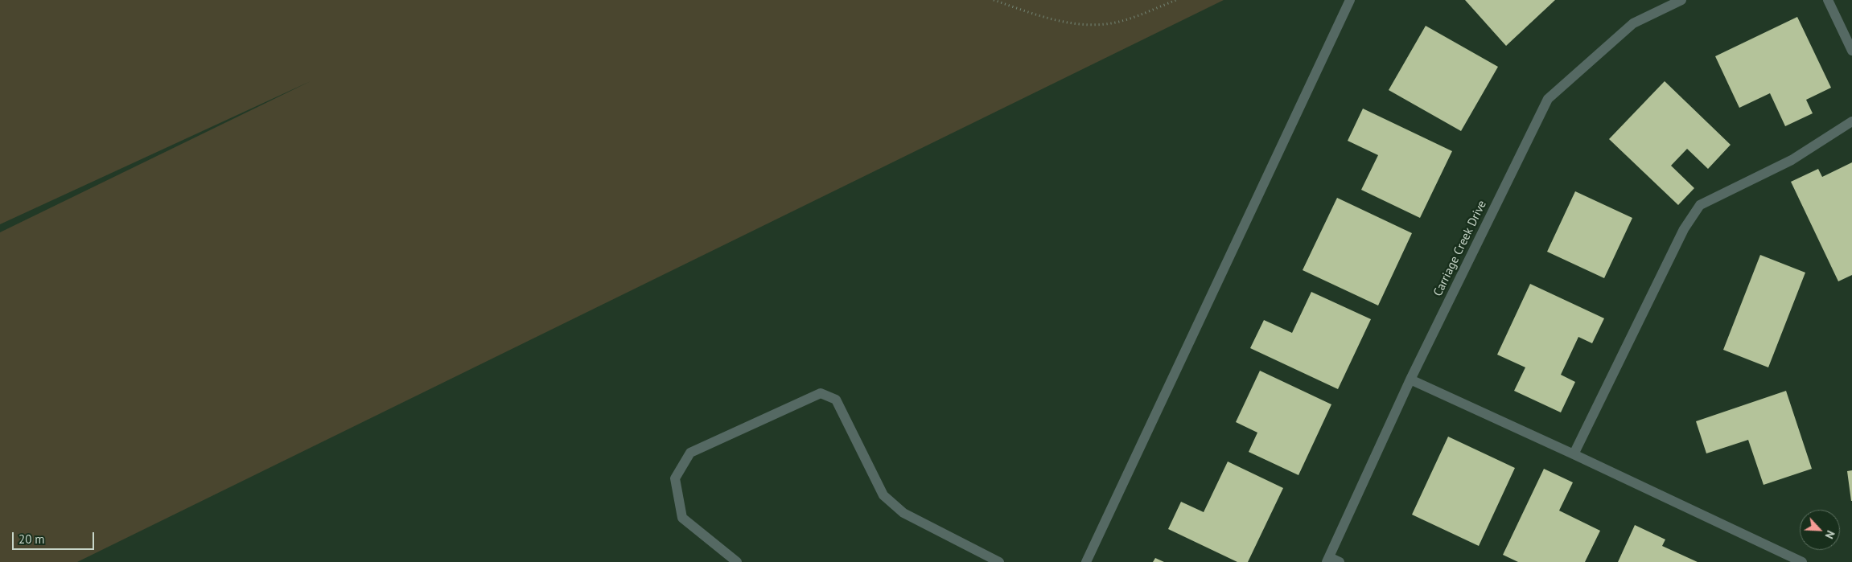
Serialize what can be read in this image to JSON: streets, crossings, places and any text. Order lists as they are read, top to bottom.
{
  "streets": {
    "street": ["Carriage Creek Drive"]
  },
  "scale_bar": "20 m",
  "north": "bottom right"
}
